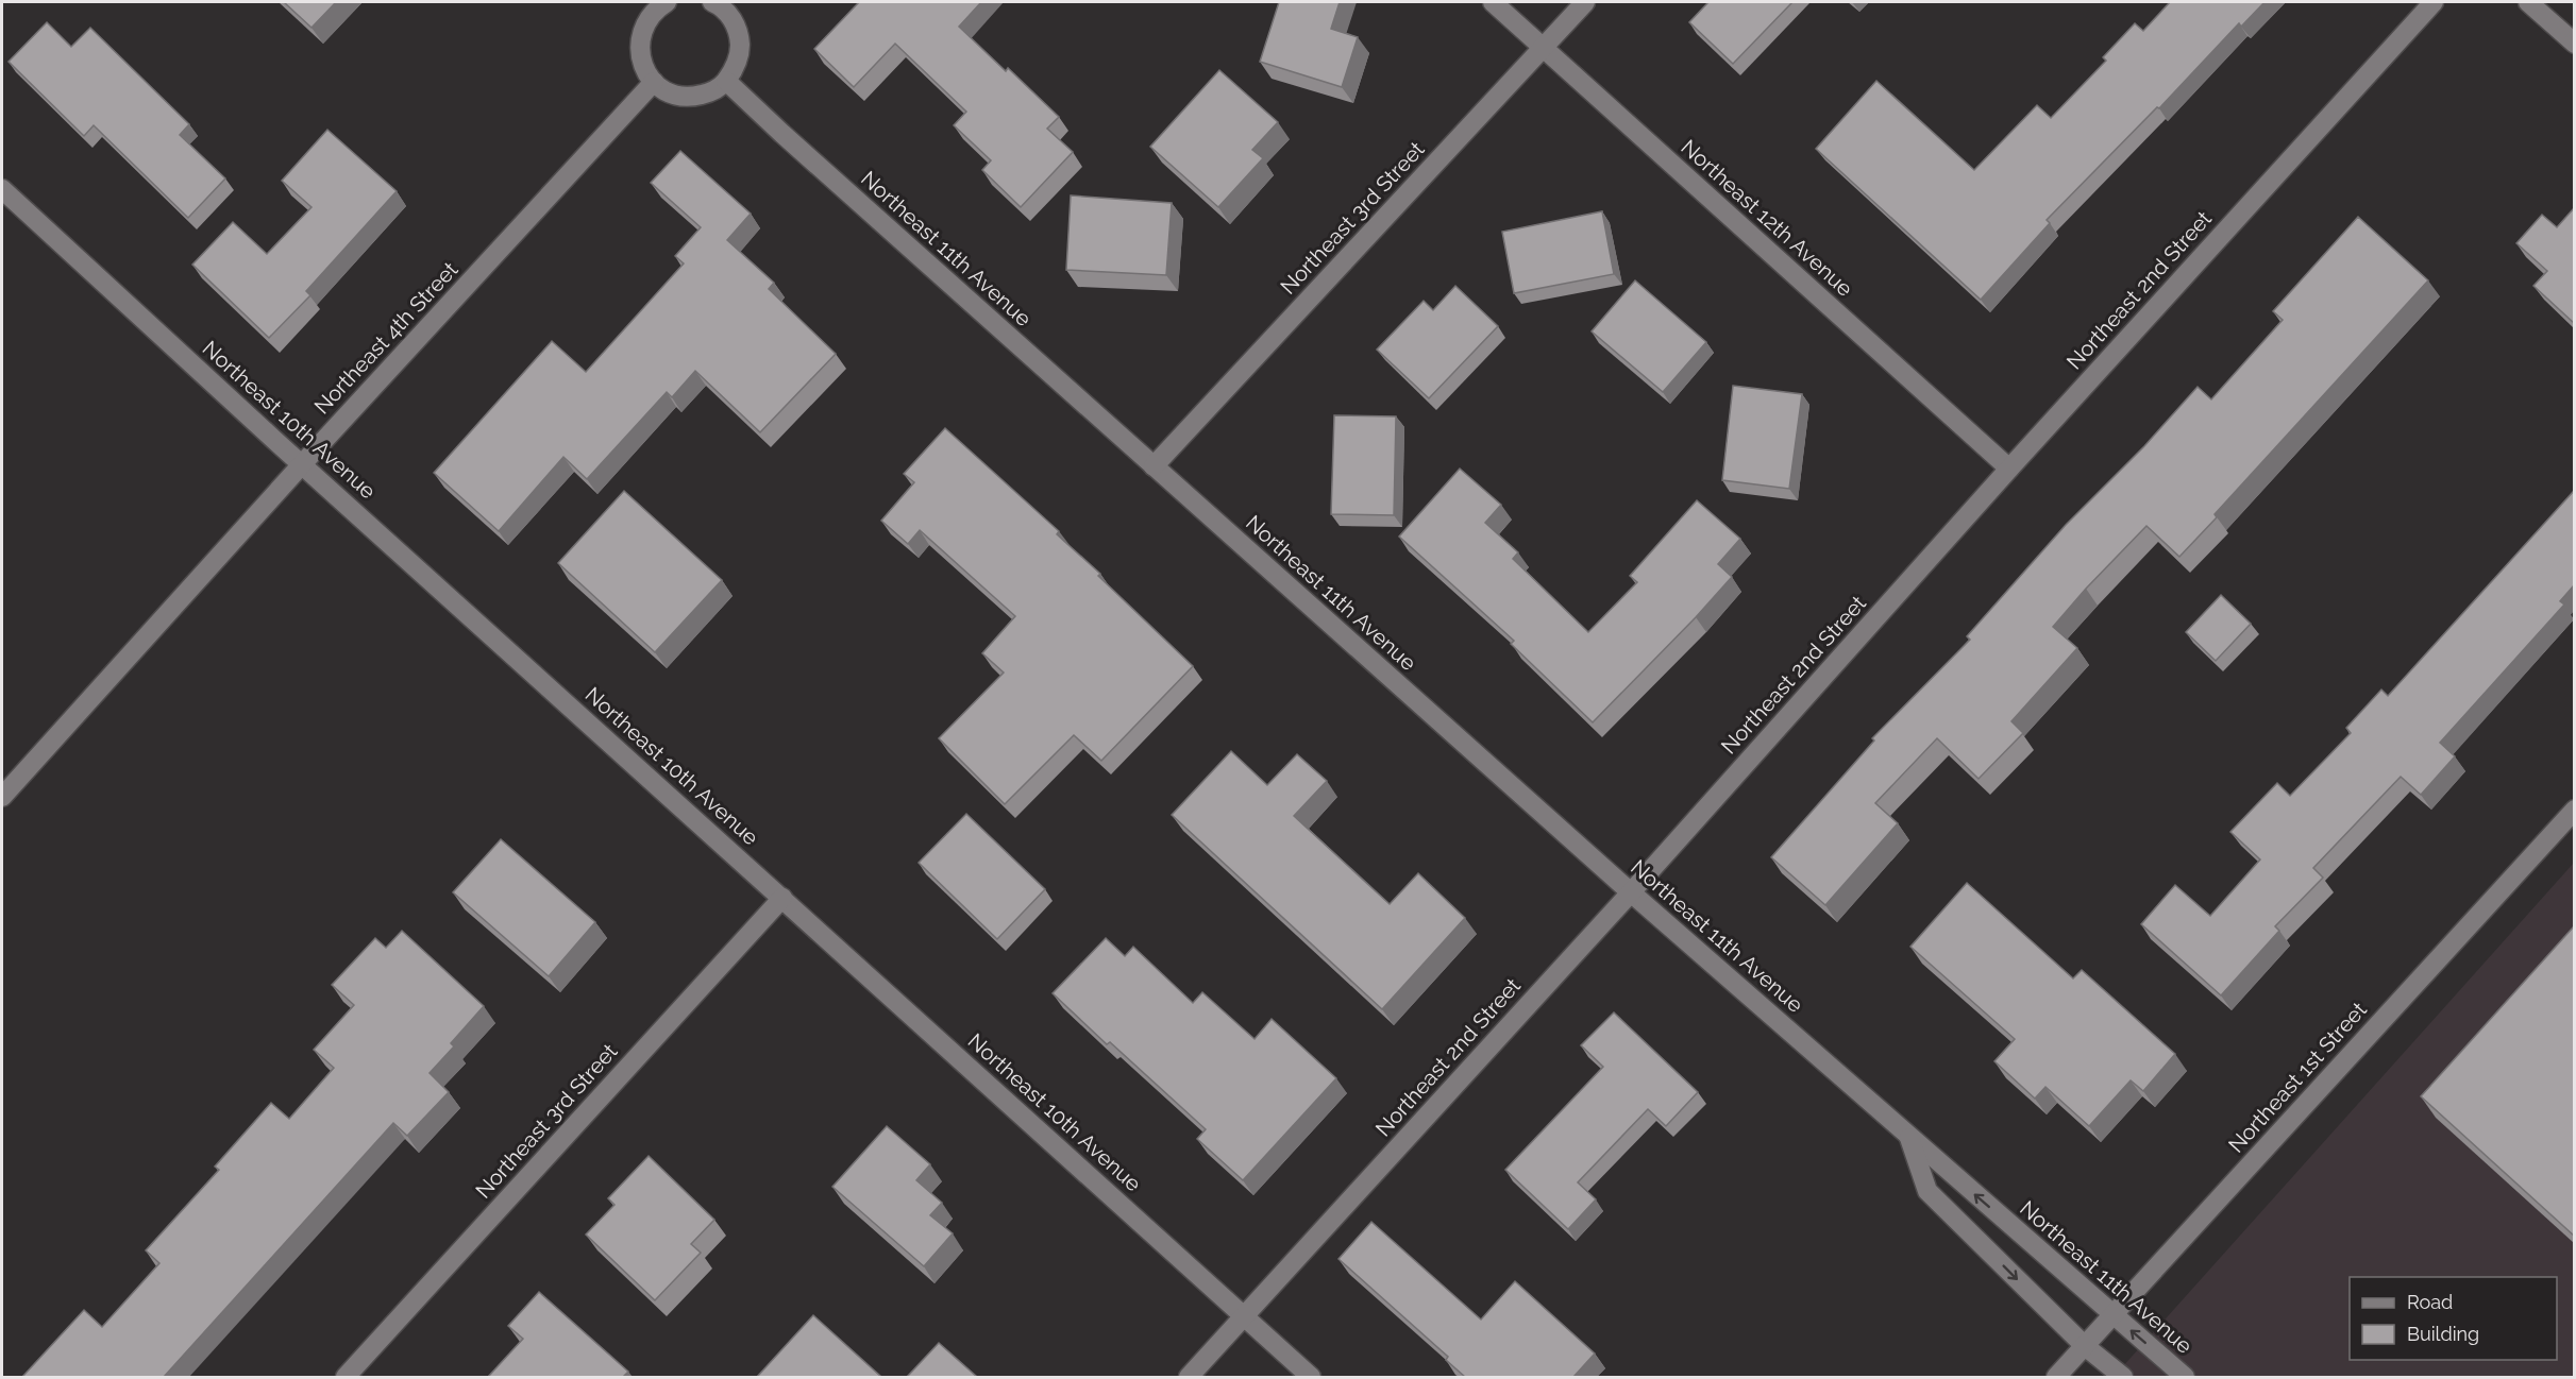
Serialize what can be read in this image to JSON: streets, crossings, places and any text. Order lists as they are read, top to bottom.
{
  "streets": {
    "street": [
      "Northeast 3rd Street",
      "Northeast 12th Avenue",
      "Northeast 11th Avenue",
      "Northeast 2nd Street",
      "Northeast 4th Street",
      "Northeast 10th Avenue",
      "Northeast 1st Street"
    ]
  },
  "crossings": [
    ["Northeast 3rd Street", "Northeast 12th Avenue"],
    ["Northeast 3rd Street", "Northeast 11th Avenue"],
    ["Northeast 3rd Street", "Northeast 10th Avenue"],
    ["Northeast 12th Avenue", "Northeast 2nd Street"],
    ["Northeast 11th Avenue", "Northeast 2nd Street"],
    ["Northeast 11th Avenue", "Northeast 1st Street"],
    ["Northeast 2nd Street", "Northeast 10th Avenue"],
    ["Northeast 4th Street", "Northeast 10th Avenue"]
  ],
  "legend": ["Road", "Building"]
}
